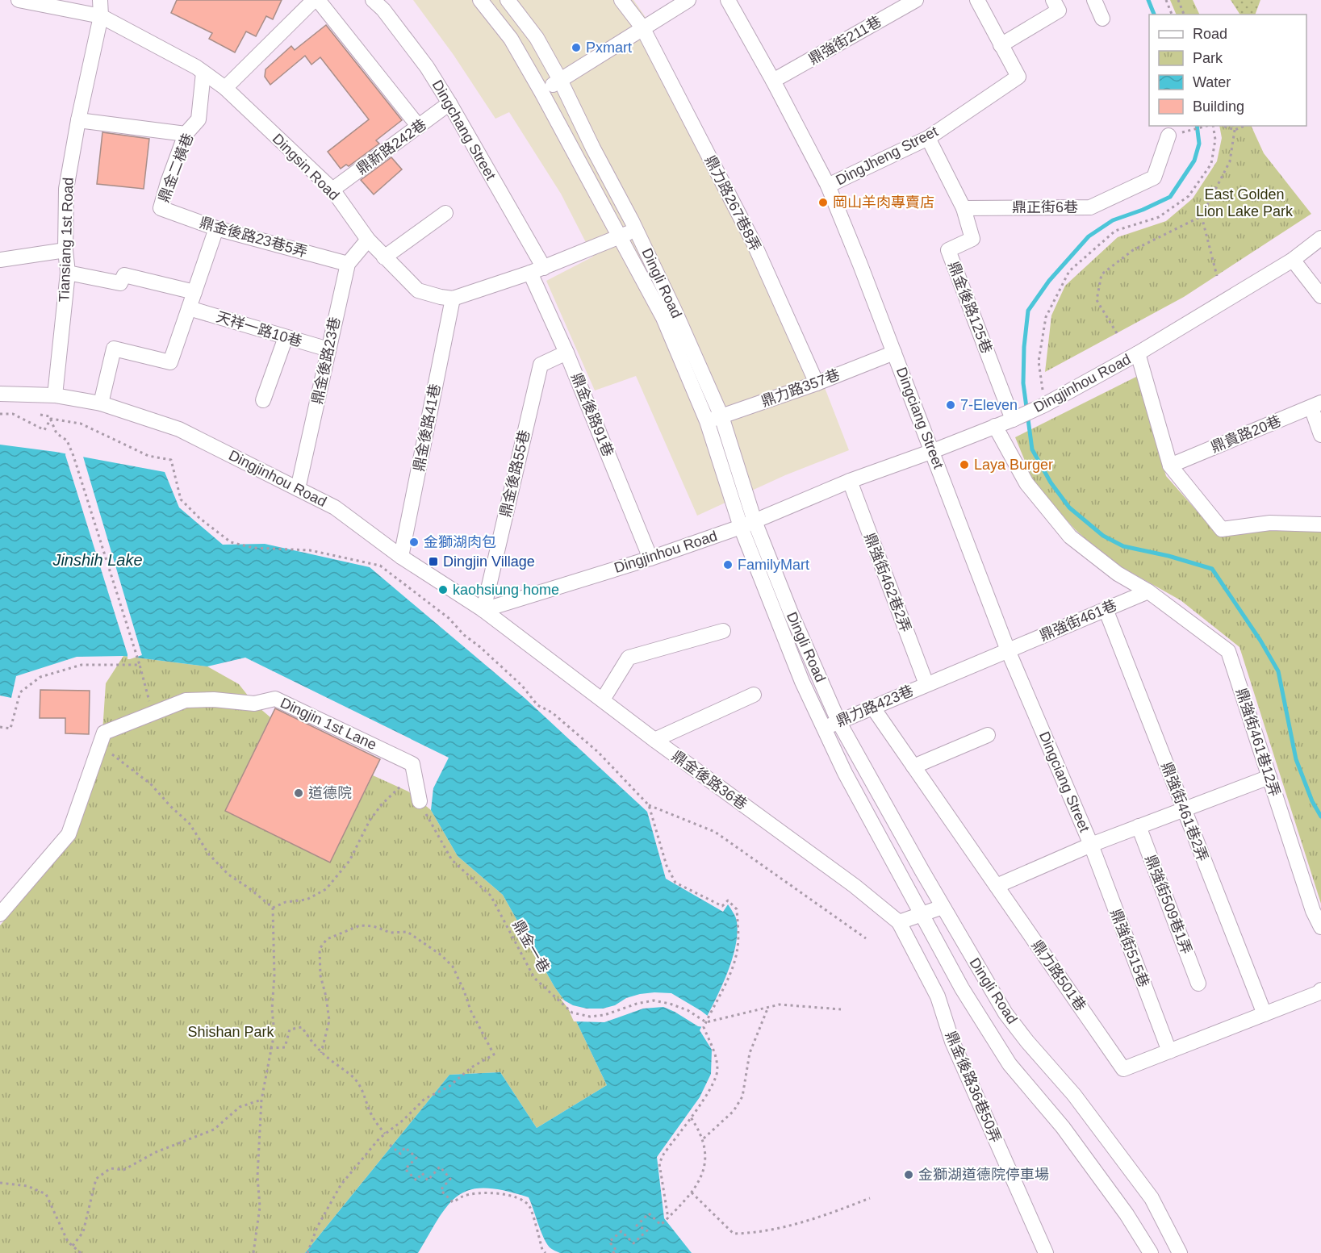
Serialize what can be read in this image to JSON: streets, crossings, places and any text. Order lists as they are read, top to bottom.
{
  "streets": {
    "street": [
      "鼎強街211巷",
      "Dingchang Street",
      "鼎新路242巷",
      "DingJheng Street",
      "Dingsin Road",
      "鼎金二橫巷",
      "鼎力路267巷8弄",
      "鼎正街6巷",
      "鼎金後路23巷5弄",
      "Tiansiang 1st Road",
      "Dingli Road",
      "鼎金後路125巷",
      "天祥一路10巷",
      "鼎金後路23巷",
      "Dingjinhou Road",
      "鼎力路357巷",
      "鼎金後路91巷",
      "Dingciang Street",
      "鼎金後路41巷",
      "鼎貴路20巷",
      "鼎金後路55巷",
      "鼎強街462巷2弄",
      "鼎強街461巷",
      "鼎力路423巷",
      "Dingjin 1st Lane",
      "鼎強街461巷12弄",
      "鼎金後路36巷",
      "鼎強街461巷2弄",
      "鼎強街509巷1弄",
      "鼎強街515巷",
      "鼎力路501巷",
      "鼎金後路36巷50弄"
    ],
    "path": ["鼎金一巷"]
  },
  "crossings": [
    ["鼎強街211巷", "Dingciang Street"],
    ["Dingchang Street", "鼎新路242巷"],
    ["Dingchang Street", "鼎金後路91巷"],
    ["鼎新路242巷", "Dingsin Road"],
    ["DingJheng Street", "Dingciang Street"],
    ["Dingsin Road", "鼎金二橫巷"],
    ["Dingsin Road", "Tiansiang 1st Road"],
    ["Dingsin Road", "鼎金後路23巷"],
    ["Dingsin Road", "鼎金後路41巷"],
    ["鼎金二橫巷", "鼎金後路23巷5弄"],
    ["鼎力路267巷8弄", "鼎力路357巷"],
    ["鼎正街6巷", "鼎金後路125巷"],
    ["鼎金後路23巷5弄", "鼎金後路23巷"],
    ["Tiansiang 1st Road", "Dingjinhou Road"],
    ["Dingli Road", "Dingjinhou Road"],
    ["Dingli Road", "鼎力路357巷"],
    ["Dingli Road", "鼎力路423巷"],
    ["鼎金後路125巷", "Dingjinhou Road"],
    ["天祥一路10巷", "鼎金後路23巷"],
    ["鼎金後路23巷", "Dingjinhou Road"],
    ["Dingjinhou Road", "鼎金後路91巷"],
    ["Dingjinhou Road", "Dingciang Street"],
    ["Dingjinhou Road", "鼎金後路41巷"],
    ["Dingjinhou Road", "鼎金後路55巷"],
    ["Dingjinhou Road", "鼎強街462巷2弄"],
    ["Dingjinhou Road", "鼎強街461巷12弄"],
    ["Dingjinhou Road", "鼎金後路36巷"],
    ["鼎力路357巷", "Dingciang Street"],
    ["鼎金後路91巷", "鼎金後路55巷"],
    ["Dingciang Street", "鼎強街461巷"],
    ["Dingciang Street", "鼎強街515巷"],
    ["鼎金後路55巷", "鼎金後路36巷"],
    ["鼎強街462巷2弄", "鼎強街461巷"],
    ["鼎強街462巷2弄", "鼎力路423巷"],
    ["鼎強街461巷", "鼎力路423巷"],
    ["鼎強街461巷", "鼎強街461巷12弄"],
    ["鼎強街461巷", "鼎強街461巷2弄"],
    ["鼎力路423巷", "鼎力路501巷"],
    ["Dingjin 1st Lane", "鼎金一巷"],
    ["鼎金後路36巷", "鼎金後路36巷50弄"],
    ["鼎強街461巷2弄", "鼎力路501巷"],
    ["鼎強街515巷", "鼎力路501巷"]
  ],
  "water": ["Jinshih Lake"],
  "parks": ["East Golden Lion Lake Park", "Shishan Park"],
  "places": {
    "other": [
      "Pxmart",
      "岡山羊肉專賣店",
      "7-Eleven",
      "Laya Burger",
      "金獅湖肉包",
      "FamilyMart",
      "kaohsiung home",
      "道德院",
      "金獅湖道德院停車場"
    ],
    "transit": ["Dingjin Village"]
  },
  "legend": [
    "Road",
    "Park",
    "Water",
    "Building"
  ]
}
